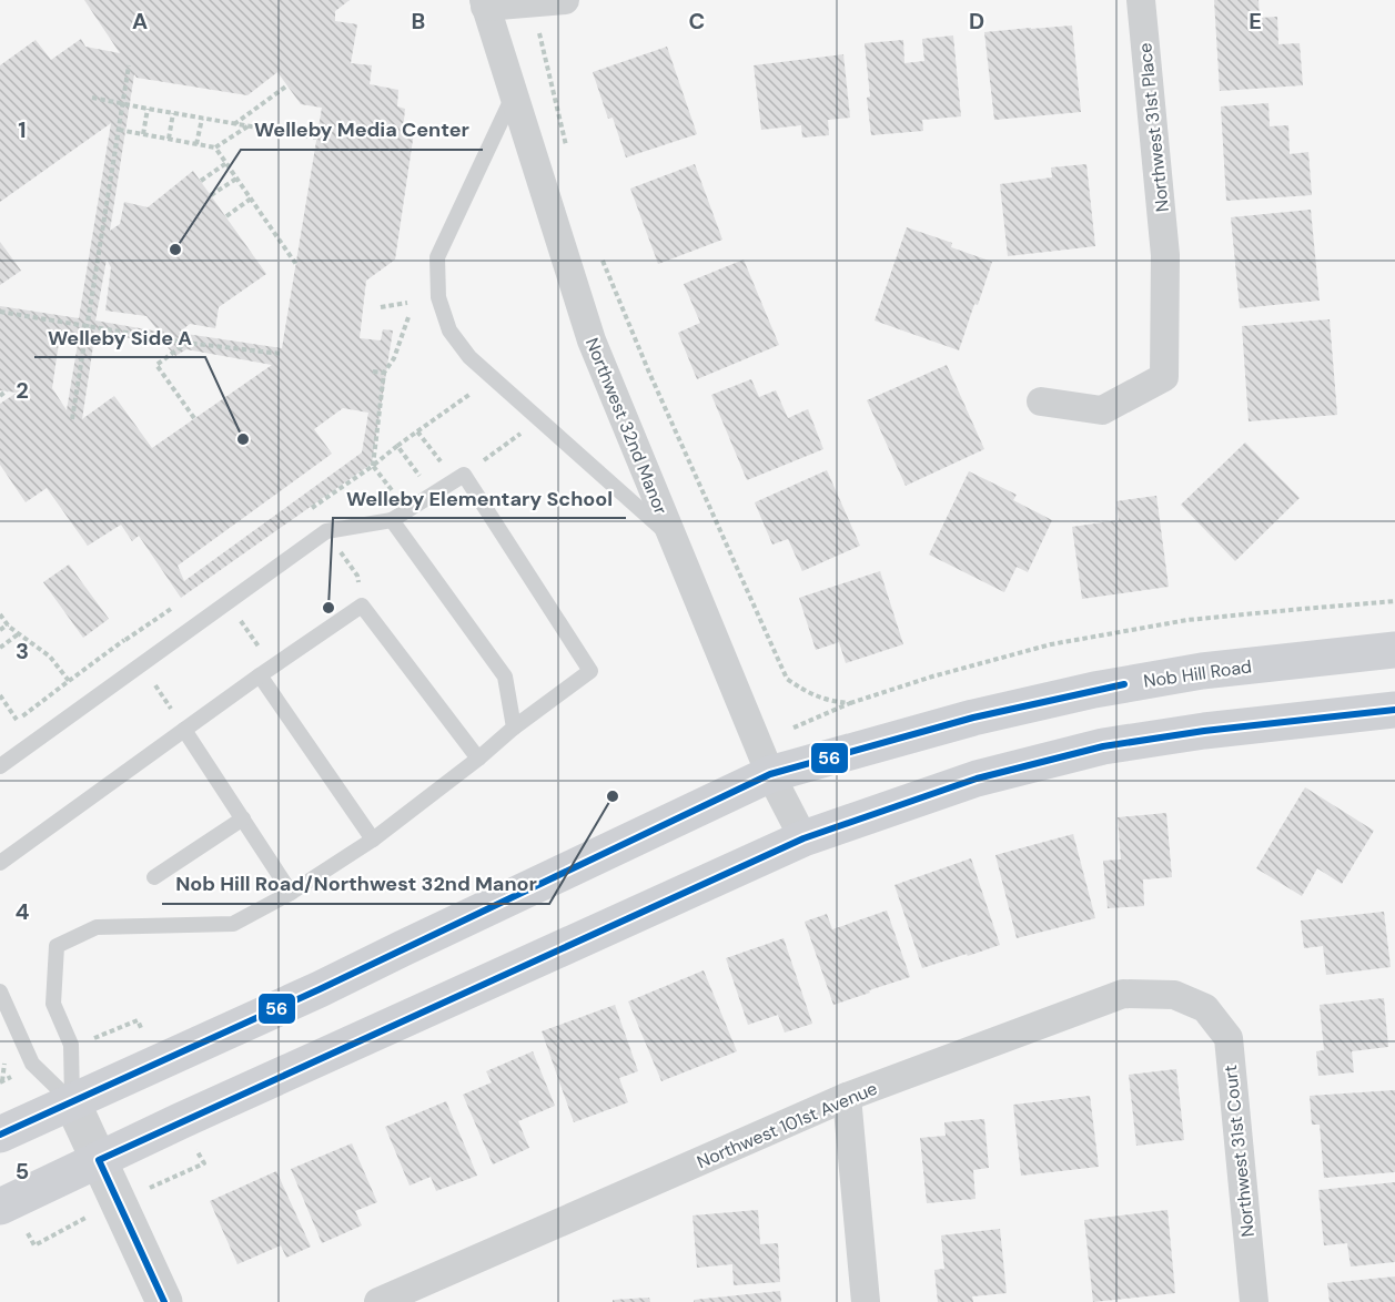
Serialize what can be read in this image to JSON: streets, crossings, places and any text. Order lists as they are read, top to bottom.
{
  "streets": {
    "main road": ["Nob Hill Road"],
    "street": [
      "Northwest 31st Place",
      "Northwest 32nd Manor",
      "Northwest 101st Avenue",
      "Northwest 31st Court"
    ]
  },
  "crossings": [
    ["Northwest 32nd Manor", "Nob Hill Road"],
    ["Northwest 101st Avenue", "Northwest 31st Court"]
  ],
  "places": [
    "Welleby Media Center",
    "Welleby Side A",
    "Welleby Elementary School",
    "Nob Hill Road/Northwest 32nd Manor"
  ],
  "lines": ["transit line 56"],
  "grid": {
    "columns": [
      "A",
      "B",
      "C",
      "D",
      "E"
    ],
    "rows": [
      "1",
      "2",
      "3",
      "4",
      "5"
    ]
  }
}
